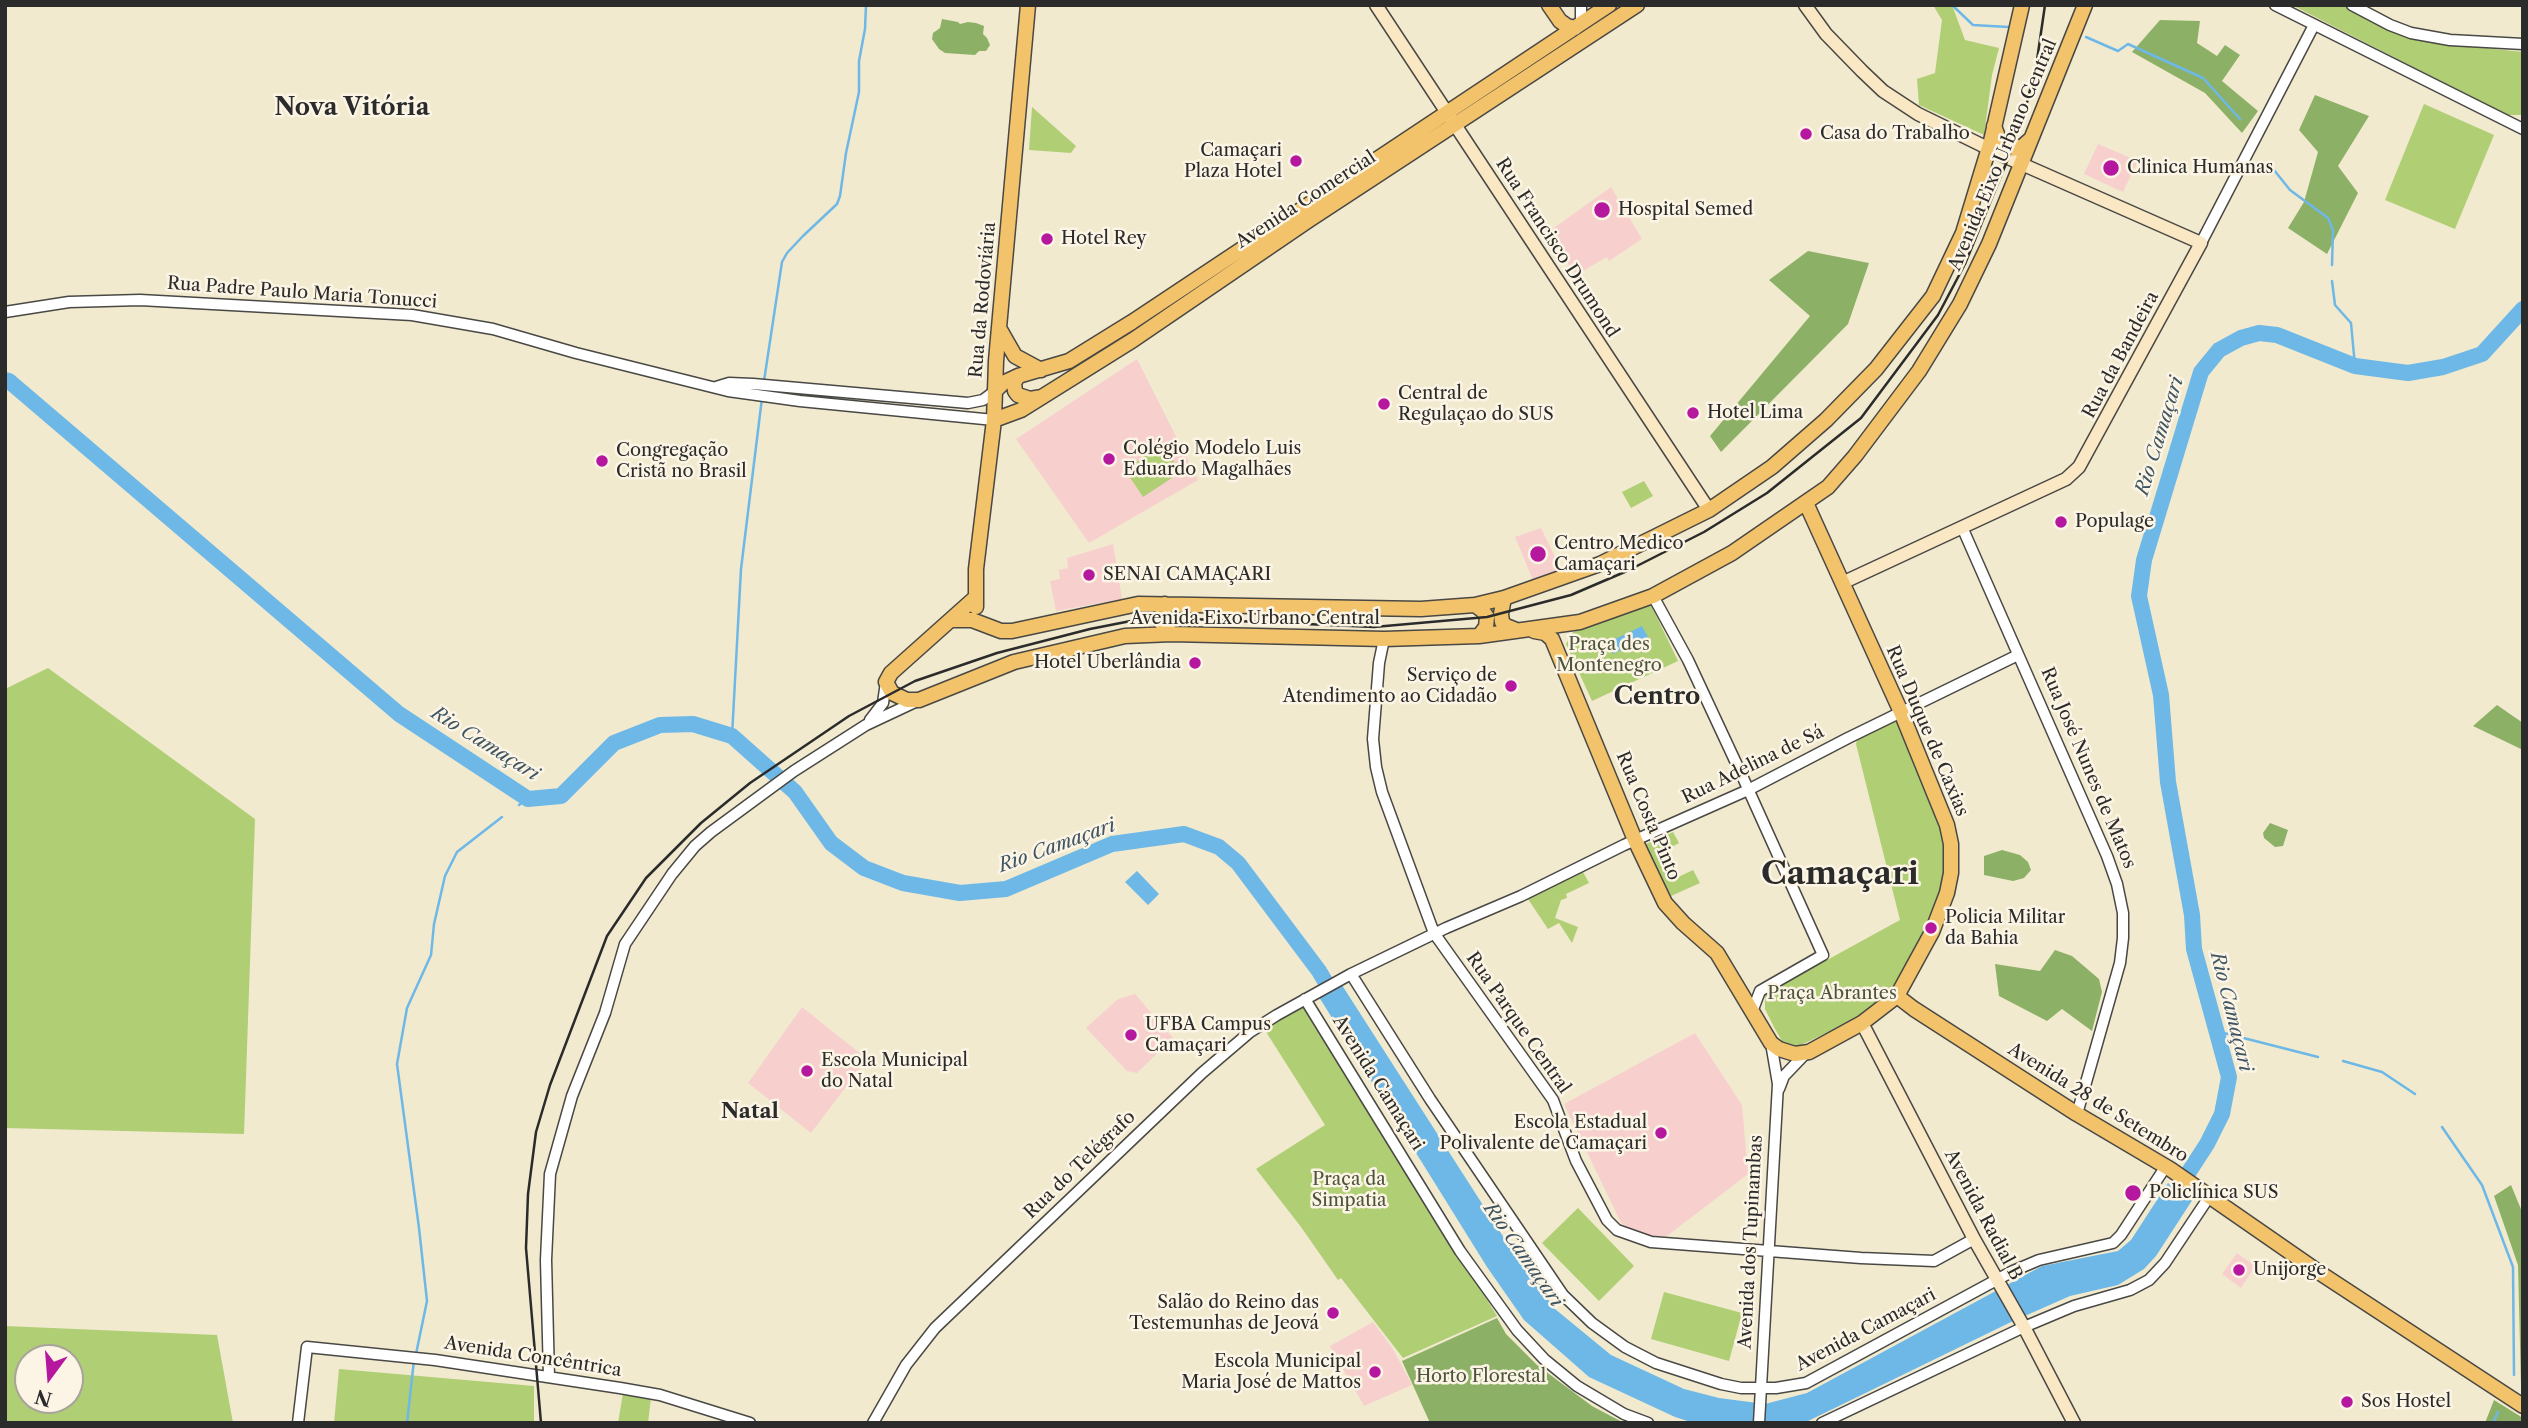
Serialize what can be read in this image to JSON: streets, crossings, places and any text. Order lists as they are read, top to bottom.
{
  "streets": {
    "main road": [
      "Avenida Eixo Urbano Central",
      "Avenida Comercial",
      "Rua Francisco Drumond",
      "Rua da Rodoviária",
      "Rua da Bandeira",
      "Rua Duque de Caxias",
      "Rua Costa Pinto",
      "Avenida 28 de Setembro",
      "Avenida Radial B"
    ],
    "street": [
      "Rua Padre Paulo Maria Tonucci",
      "Rua Adelina de Sá",
      "Rua José Nunes de Matos",
      "Rua Parque Central",
      "Avenida Camaçari",
      "Rua do Telégrafo",
      "Avenida dos Tupinambas",
      "Avenida Concêntrica"
    ]
  },
  "crossings": [
    ["Avenida Eixo Urbano Central", "Rua da Rodoviária"],
    ["Avenida Eixo Urbano Central", "Rua Duque de Caxias"],
    ["Avenida Eixo Urbano Central", "Rua Costa Pinto"],
    ["Avenida Eixo Urbano Central", "Rua Parque Central"],
    ["Avenida Eixo Urbano Central", "Avenida Concêntrica"],
    ["Avenida Comercial", "Rua Francisco Drumond"],
    ["Avenida Comercial", "Rua Padre Paulo Maria Tonucci"],
    ["Avenida Comercial", "Rua da Rodoviária"],
    ["Rua Padre Paulo Maria Tonucci", "Rua da Rodoviária"],
    ["Rua da Bandeira", "Rua Duque de Caxias"],
    ["Rua da Bandeira", "Rua José Nunes de Matos"],
    ["Rua Duque de Caxias", "Rua Adelina de Sá"],
    ["Rua Duque de Caxias", "Avenida 28 de Setembro"],
    ["Rua Duque de Caxias", "Avenida Radial B"],
    ["Rua Duque de Caxias", "Avenida dos Tupinambas"],
    ["Rua Adelina de Sá", "Rua José Nunes de Matos"],
    ["Rua Adelina de Sá", "Rua Costa Pinto"],
    ["Rua Adelina de Sá", "Rua Parque Central"],
    ["Rua Adelina de Sá", "Avenida Camaçari"],
    ["Rua Adelina de Sá", "Rua do Telégrafo"],
    ["Rua José Nunes de Matos", "Avenida 28 de Setembro"],
    ["Rua Parque Central", "Avenida Radial B"],
    ["Rua Parque Central", "Avenida dos Tupinambas"],
    ["Avenida Camaçari", "Avenida 28 de Setembro"],
    ["Avenida Camaçari", "Rua do Telégrafo"],
    ["Avenida Camaçari", "Avenida Radial B"],
    ["Avenida Camaçari", "Avenida dos Tupinambas"]
  ],
  "districts": [
    "Nova Vitória",
    "Centro",
    "Camaçari",
    "Natal"
  ],
  "water": ["Rio Camaçari"],
  "parks": [
    "Praça des Montenegro",
    "Praça Abrantes",
    "Praça da Simpatia",
    "Horto Florestal"
  ],
  "places": [
    "Casa do Trabalho",
    "Camaçari Plaza Hotel",
    "Clinica Humanas",
    "Hospital Semed",
    "Hotel Rey",
    "Central de Regulaçao do SUS",
    "Hotel Lima",
    "Colégio Modelo Luis Eduardo Magalhães",
    "Congregação Cristã no Brasil",
    "Populage",
    "Centro Medico Camaçari",
    "SENAI CAMAÇARI",
    "Hotel Uberlândia",
    "Serviço de Atendimento ao Cidadão",
    "Policia Militar da Bahia",
    "UFBA Campus Camaçari",
    "Escola Municipal do Natal",
    "Escola Estadual Polivalente de Camaçari",
    "Policlínica SUS",
    "Unijorge",
    "Salão do Reino das Testemunhas de Jeová",
    "Escola Municipal Maria José de Mattos",
    "Sos Hostel"
  ],
  "north": "bottom"
}
